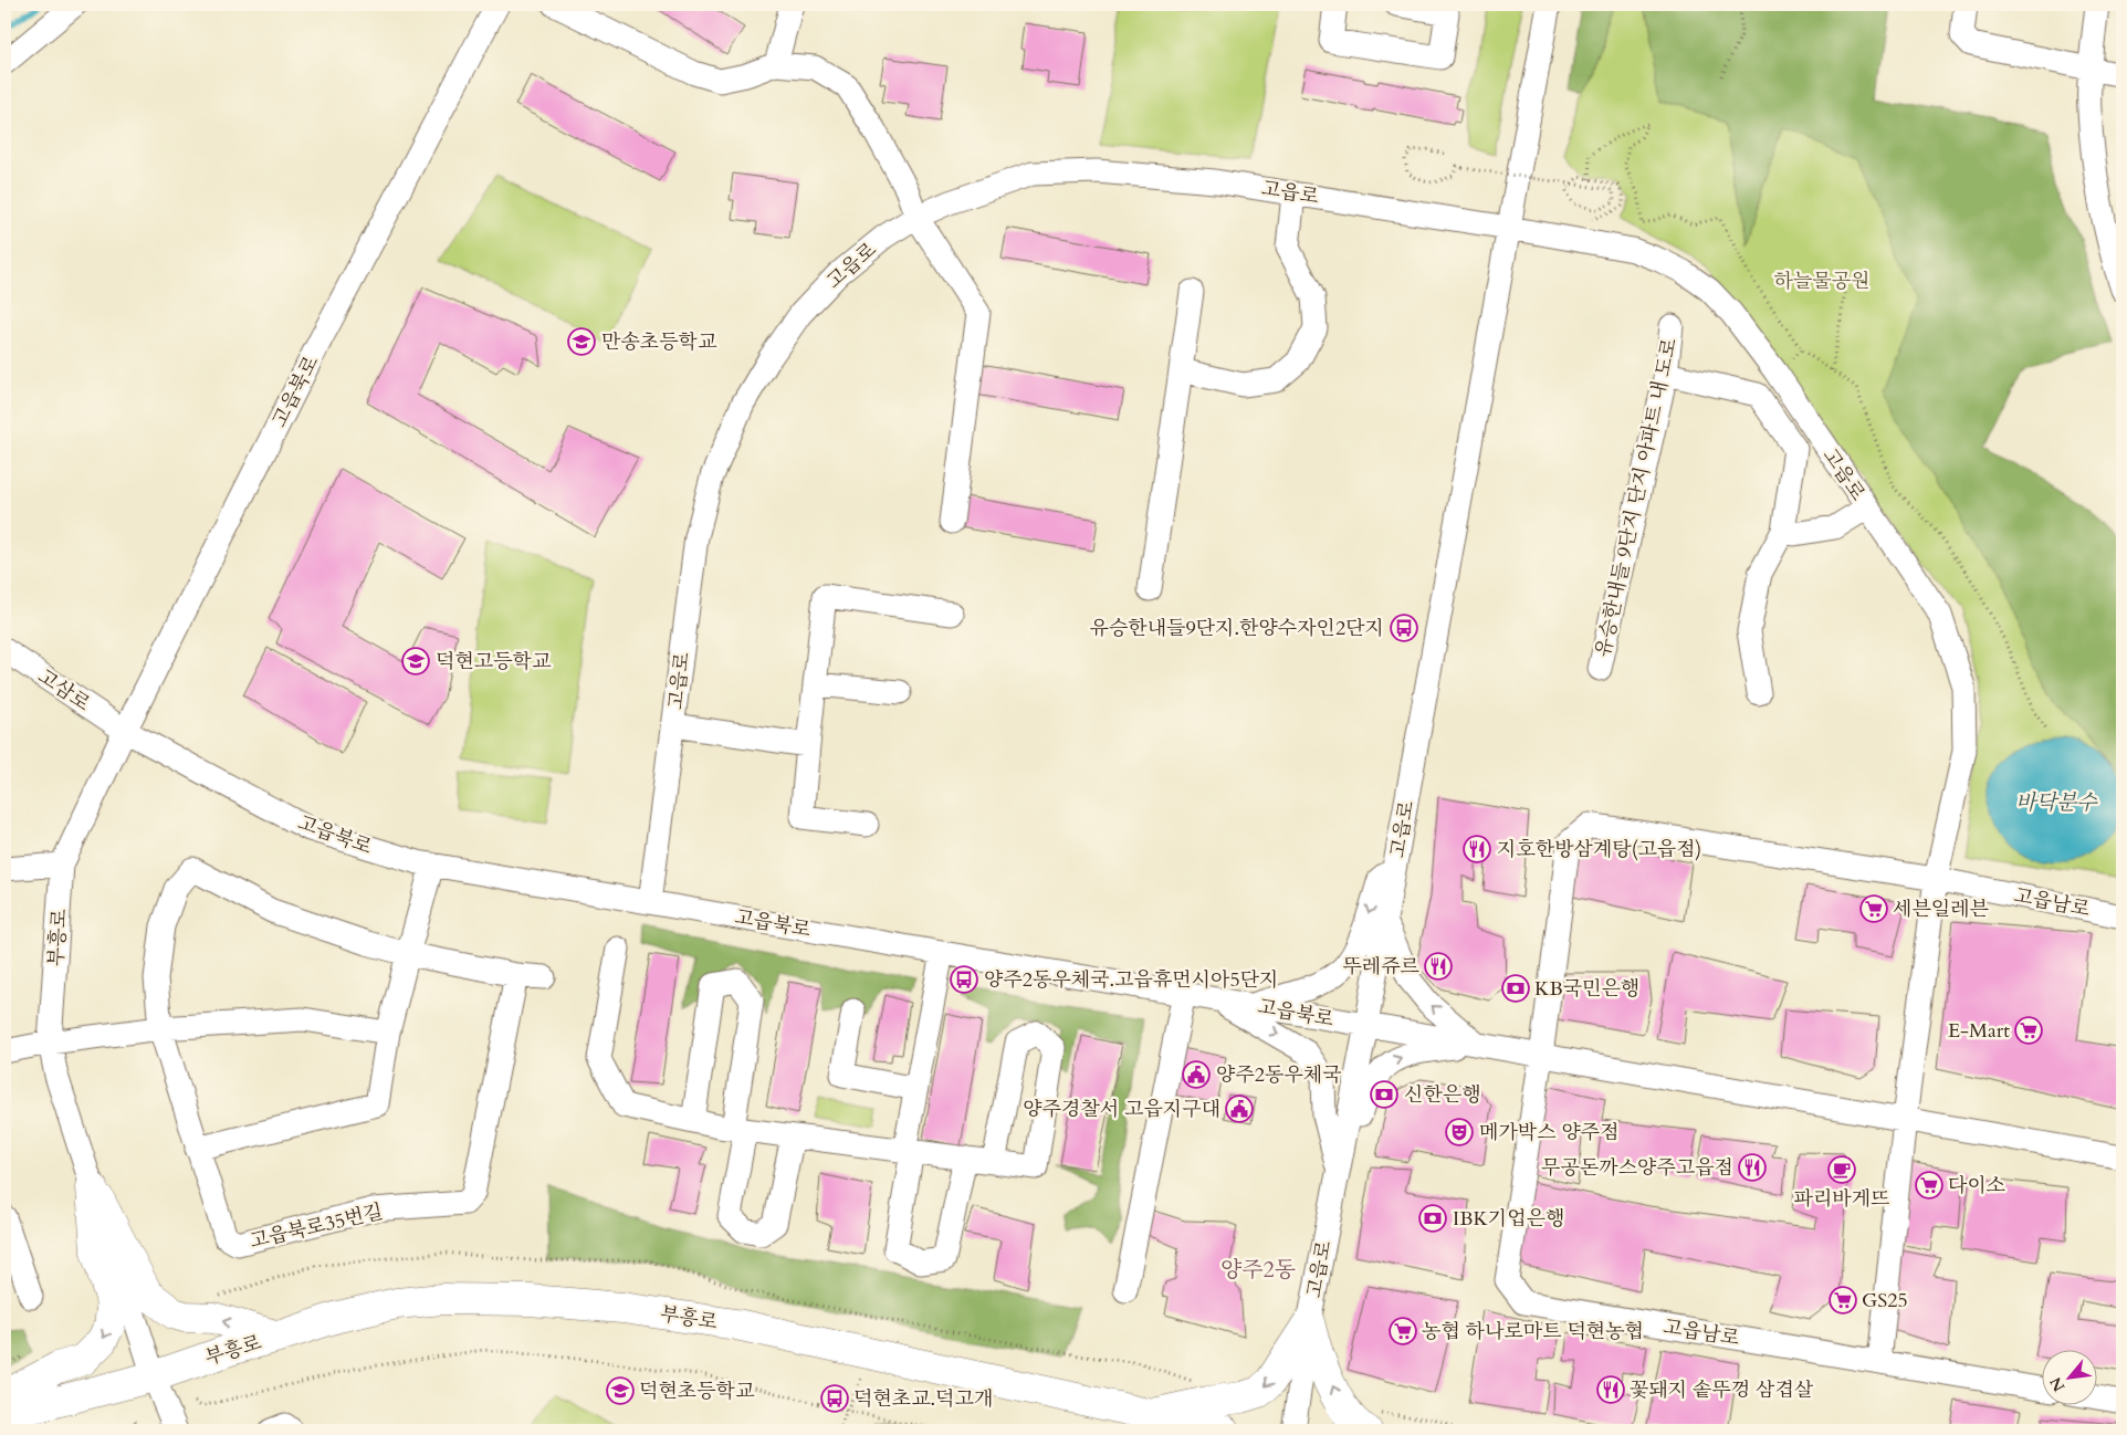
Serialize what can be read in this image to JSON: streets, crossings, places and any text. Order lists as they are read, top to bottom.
{
  "streets": {
    "main road": ["부흥로"],
    "street": [
      "고읍로",
      "고읍북로",
      "유승한내들 9단지 단지 아파트 내 도로",
      "고삼로",
      "고읍남로",
      "고읍북로35번길"
    ]
  },
  "crossings": [
    ["고읍로", "고읍북로"],
    ["고읍로", "고읍남로"],
    ["고읍북로", "고삼로"],
    ["고읍북로", "부흥로"],
    ["고삼로", "부흥로"]
  ],
  "districts": ["양주2동"],
  "water": ["바닥분수"],
  "parks": ["하늘물공원"],
  "places": {
    "school or university": ["만송초등학교", "덕현고등학교", "덕현초등학교"],
    "bus stop": ["유승한내들9단지.한양수자인2단지", "양주2동우체국.고읍휴먼시아5단지", "덕현초교.덕고개"],
    "restaurant": [
      "지호한방삼계탕(고읍점)",
      "뚜레쥬르",
      "무공돈까스양주고읍점",
      "꽃돼지 솥뚜껑 삼겹살"
    ],
    "supermarket": [
      "세븐일레븐",
      "E-Mart",
      "다이소",
      "GS25",
      "농협 하나로마트 덕현농협"
    ],
    "bank": ["KB국민은행", "신한은행", "IBK기업은행"],
    "public building": ["양주2동우체국", "양주경찰서 고읍지구대"],
    "theatre": ["메가박스 양주점"],
    "cafe": ["파리바게뜨"]
  },
  "north": "bottom left"
}
